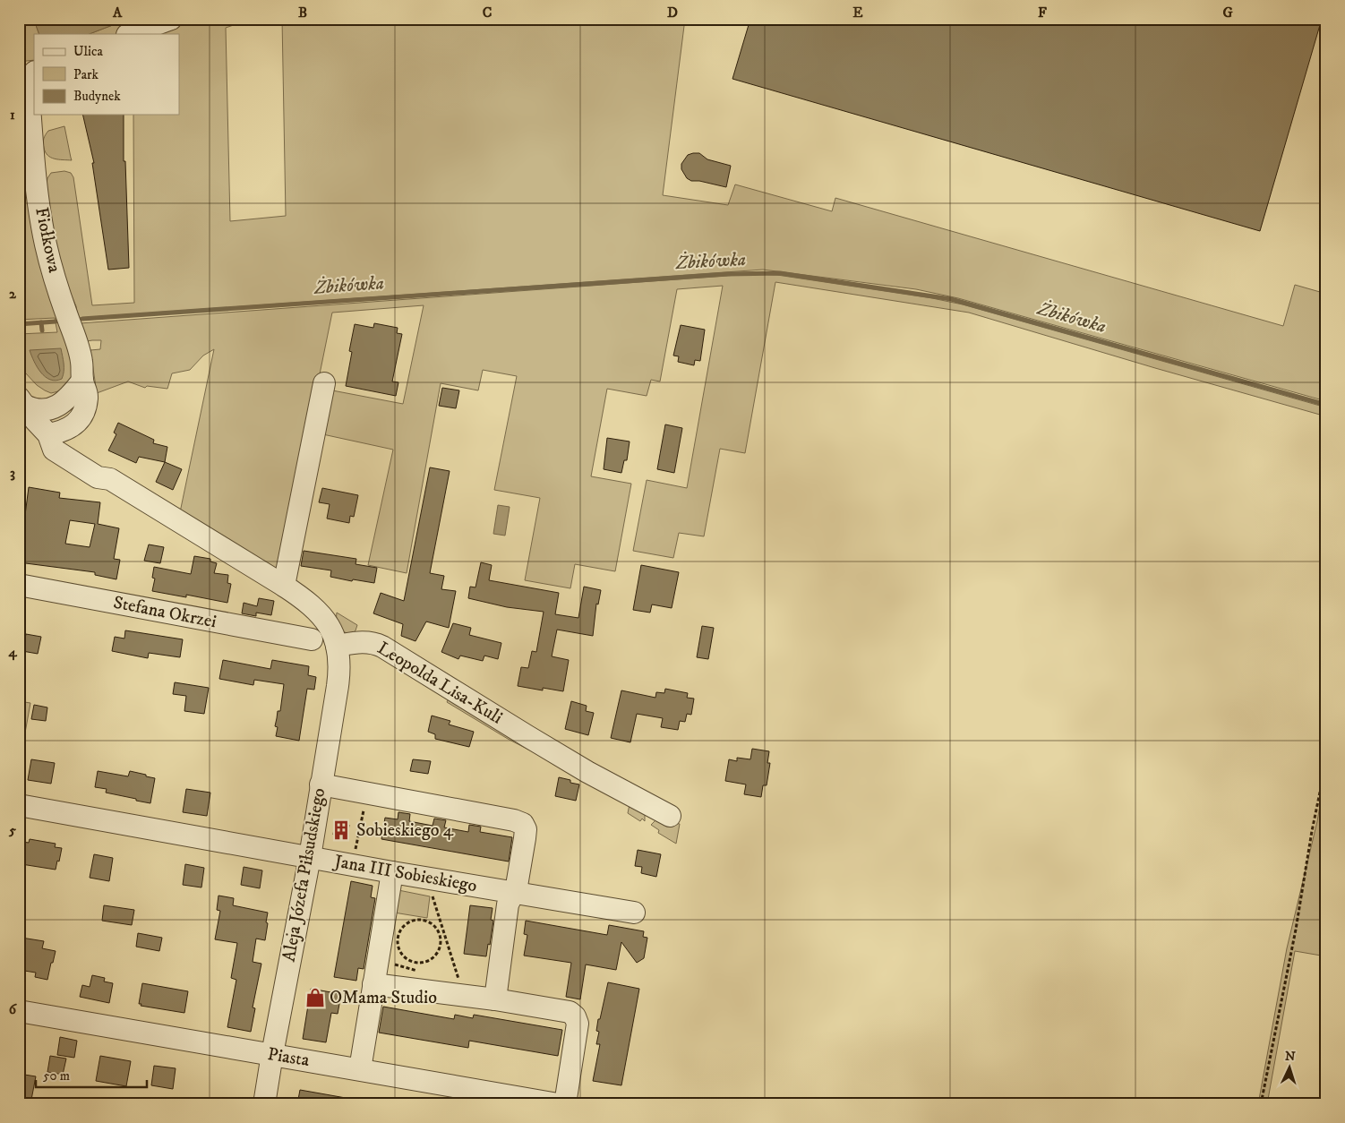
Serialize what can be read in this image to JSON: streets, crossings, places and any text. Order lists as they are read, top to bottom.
{
  "streets": {
    "street": [
      "Fiołkowa",
      "Stefana Okrzei",
      "Leopolda Lisa-Kuli",
      "Jana III Sobieskiego",
      "Aleja Józefa Piłsudskiego",
      "Piasta"
    ]
  },
  "crossings": [
    ["Leopolda Lisa-Kuli", "Aleja Józefa Piłsudskiego"],
    ["Jana III Sobieskiego", "Aleja Józefa Piłsudskiego"],
    ["Aleja Józefa Piłsudskiego", "Piasta"]
  ],
  "water": ["Żbikówka"],
  "places": {
    "building": ["Sobieskiego 4"],
    "shop": ["OMama Studio"]
  },
  "legend": ["Ulica", "Park", "Budynek"],
  "scale_bar": "50 m",
  "north": "top",
  "grid": {
    "columns": [
      "A",
      "B",
      "C",
      "D",
      "E",
      "F",
      "G"
    ],
    "rows": [
      "1",
      "2",
      "3",
      "4",
      "5",
      "6"
    ]
  }
}
